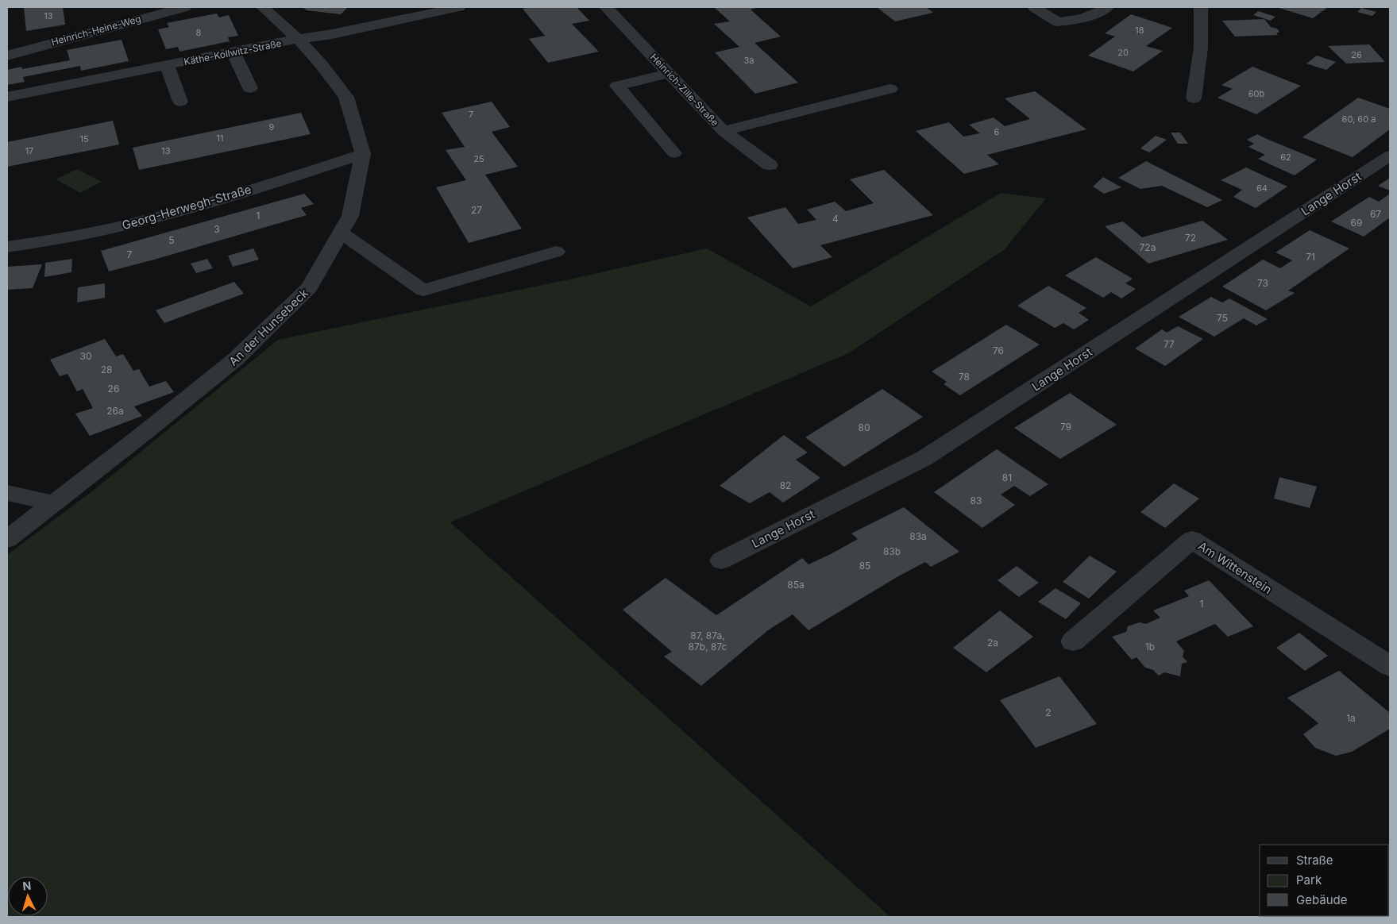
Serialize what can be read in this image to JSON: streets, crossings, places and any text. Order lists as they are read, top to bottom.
{
  "streets": {
    "street": [
      "Heinrich-Heine-Weg",
      "Käthe-Kollwitz-Straße",
      "Heinrich-Zille-Straße",
      "Lange Horst",
      "Georg-Herwegh-Straße",
      "An der Hunsebeck",
      "Am Wittenstein"
    ]
  },
  "crossings": [
    ["Käthe-Kollwitz-Straße", "An der Hunsebeck"],
    ["Georg-Herwegh-Straße", "An der Hunsebeck"]
  ],
  "house_numbers": [
    "13",
    "18",
    "8",
    "20",
    "26",
    "3a",
    "60b",
    "7",
    "60, 60 a",
    "9",
    "6",
    "11",
    "15",
    "17",
    "13",
    "62",
    "25",
    "64",
    "27",
    "67",
    "1",
    "4",
    "69",
    "3",
    "72",
    "5",
    "72a",
    "7",
    "71",
    "73",
    "75",
    "77",
    "76",
    "30",
    "28",
    "78",
    "26",
    "26a",
    "79",
    "80",
    "81",
    "82",
    "83",
    "83a",
    "83b",
    "85",
    "85a",
    "1",
    "87, 87a, 87b, 87c",
    "2a",
    "1b",
    "2",
    "1a"
  ],
  "legend": ["Straße", "Park", "Gebäude"],
  "north": "top"
}
